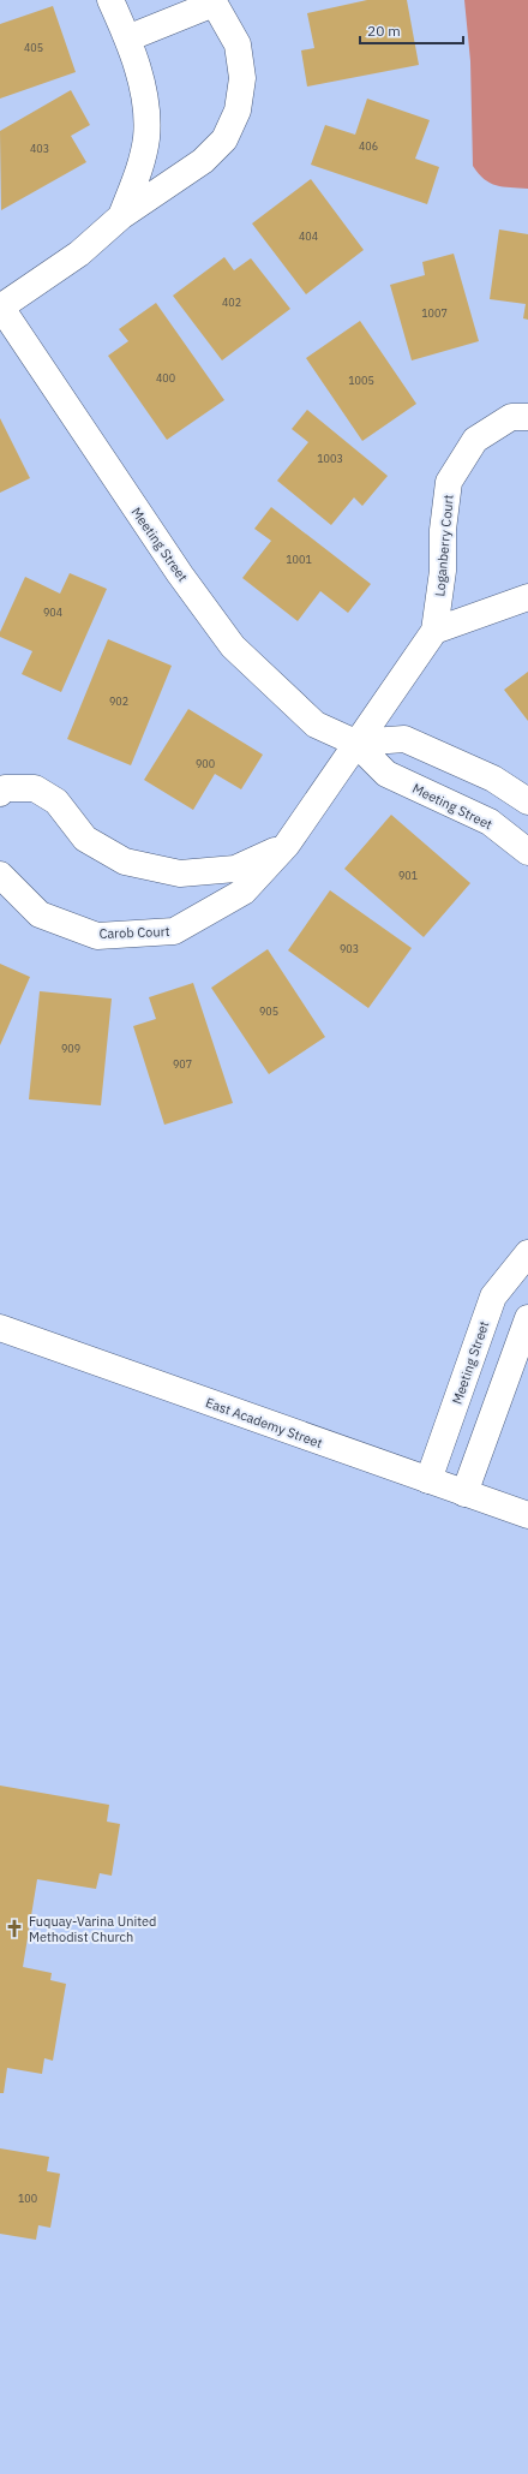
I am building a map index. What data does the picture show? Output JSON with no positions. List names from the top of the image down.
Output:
{
  "streets": {
    "street": [
      "Meeting Street",
      "Loganberry Court",
      "Carob Court",
      "East Academy Street"
    ]
  },
  "crossings": [
    ["Meeting Street", "Loganberry Court"],
    ["Meeting Street", "Carob Court"],
    ["Meeting Street", "East Academy Street"],
    ["Loganberry Court", "Carob Court"]
  ],
  "places": {
    "church": ["Fuquay-Varina United Methodist Church"]
  },
  "house_numbers": [
    "405",
    "406",
    "403",
    "404",
    "402",
    "1007",
    "400",
    "1005",
    "1003",
    "1001",
    "904",
    "902",
    "900",
    "901",
    "903",
    "905",
    "909",
    "907",
    "100"
  ],
  "scale_bar": "20 m"
}
